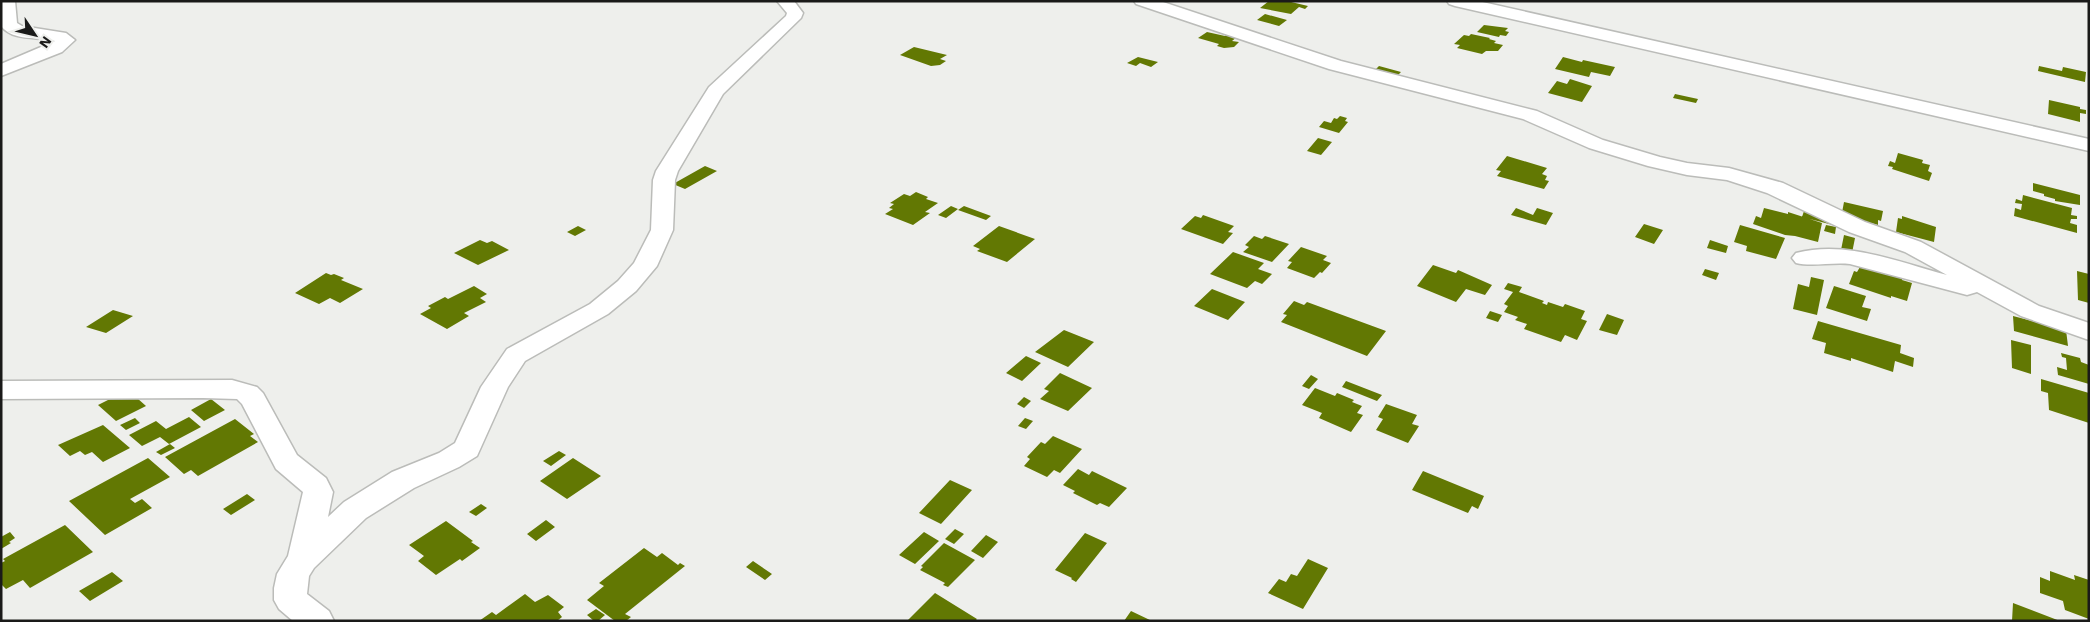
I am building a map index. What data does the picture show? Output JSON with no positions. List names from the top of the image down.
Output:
{
  "north": "bottom right"
}
